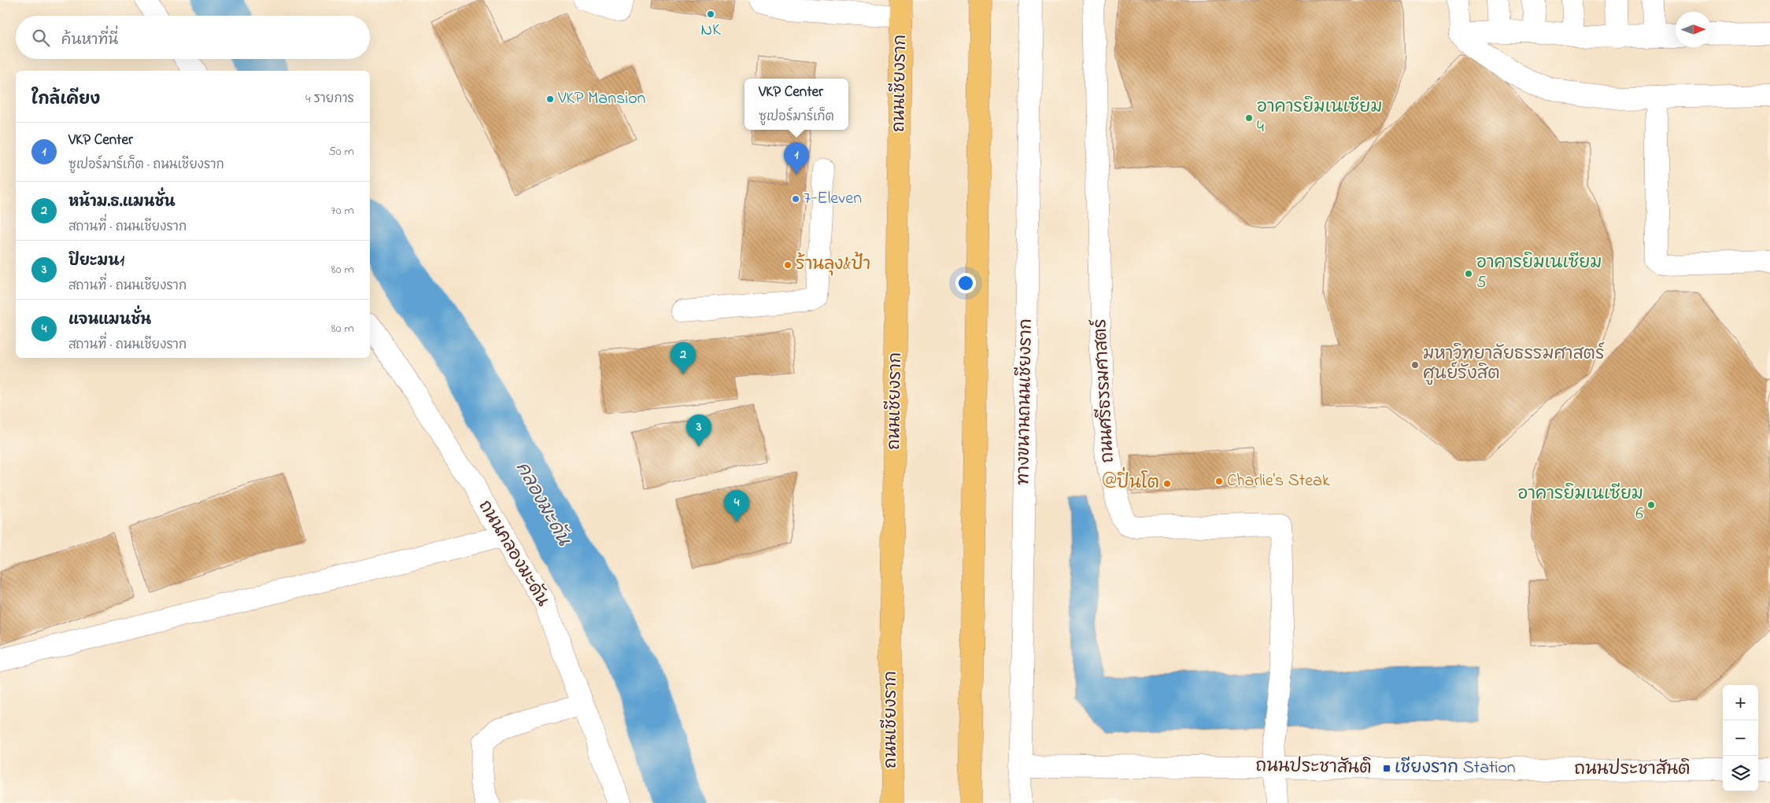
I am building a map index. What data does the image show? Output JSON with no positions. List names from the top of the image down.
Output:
{
  "streets": {
    "main road": ["ถนนเชียงราก"],
    "street": [
      "ถนนศรีธรรมศาสตร์",
      "ทางขนานถนนเชียงราก",
      "ถนนคลองมะดัน",
      "ถนนประชาสันติ"
    ]
  },
  "crossings": [
    ["ถนนศรีธรรมศาสตร์", "ถนนประชาสันติ"],
    ["ทางขนานถนนเชียงราก", "ถนนประชาสันติ"]
  ],
  "water": ["คลองมะดัน"],
  "places": {
    "other": [
      "NK",
      "VKP Mansion",
      "อาคารยิมเนเซียม 4",
      "7-Eleven",
      "ร้านลุง&ป้า",
      "อาคารยิมเนเซียม 5",
      "มหาวิทยาลัยธรรมศาสตร์ ศูนย์รังสิต",
      "Charlie's Steak",
      "@ปิ่นโต",
      "อาคารยิมเนเซียม 6"
    ],
    "transit": ["เชียงราก Station"]
  },
  "north": "right",
  "page": {
    "search": "ค้นหาที่นี่",
    "heading": ["ใกล้เคียง", "4 รายการ"],
    "popup": ["VKP Center", "ซูเปอร์มาร์เก็ต"],
    "list": [
      {
        "mark": "1",
        "name": "VKP Center",
        "note": "ซูเปอร์มาร์เก็ต · ถนนเชียงราก",
        "value": "50 m"
      },
      {
        "mark": "2",
        "name": "หน้าม.ธ.แมนชั่น",
        "note": "สถานที่ · ถนนเชียงราก",
        "value": "70 m"
      },
      {
        "mark": "3",
        "name": "ปิยะมน1",
        "note": "สถานที่ · ถนนเชียงราก",
        "value": "80 m"
      },
      {
        "mark": "4",
        "name": "แจนแมนชั่น",
        "note": "สถานที่ · ถนนเชียงราก",
        "value": "80 m"
      }
    ],
    "pins": [
      "1",
      "2",
      "3",
      "4"
    ],
    "map_buttons": ["+", "−"]
  }
}
